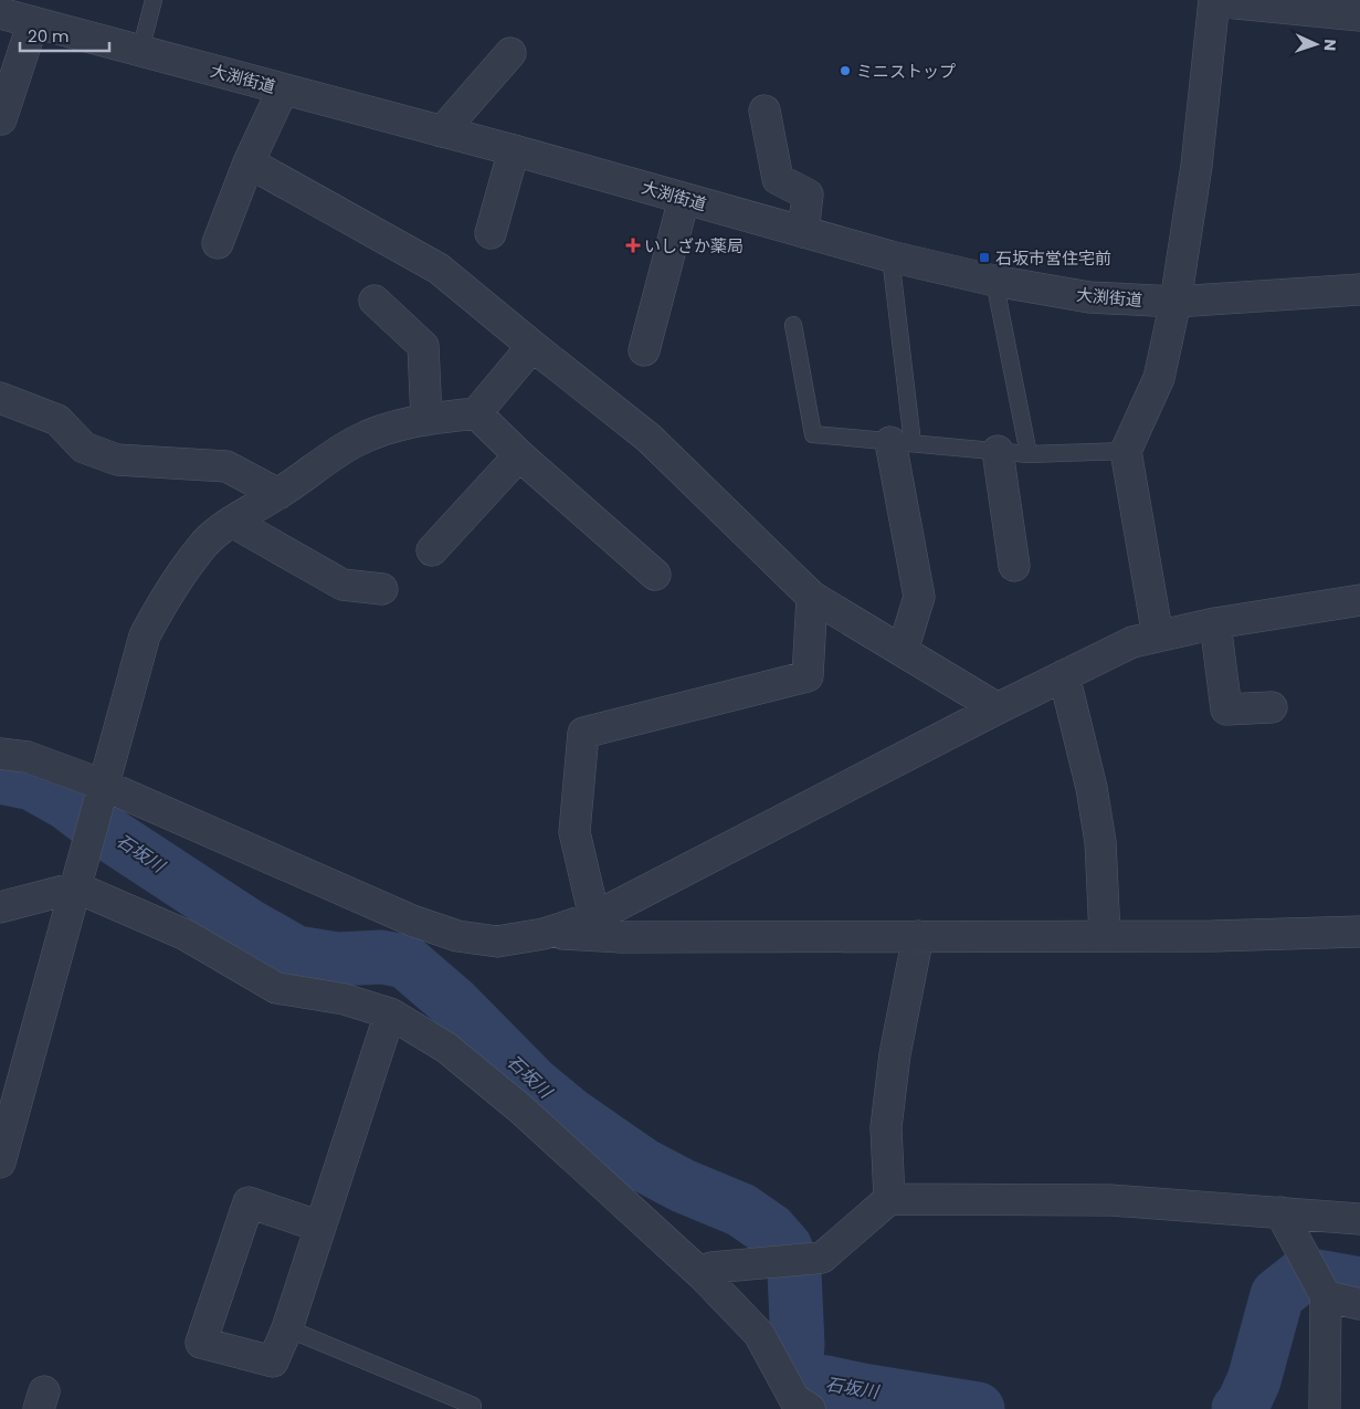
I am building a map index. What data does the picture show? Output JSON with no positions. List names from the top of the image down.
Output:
{
  "streets": {
    "street": ["大渕街道"]
  },
  "water": ["石坂川"],
  "places": {
    "other": ["ミニストップ"],
    "health": ["いしざか薬局"],
    "transit": ["石坂市営住宅前"]
  },
  "scale_bar": "20 m",
  "north": "right"
}
